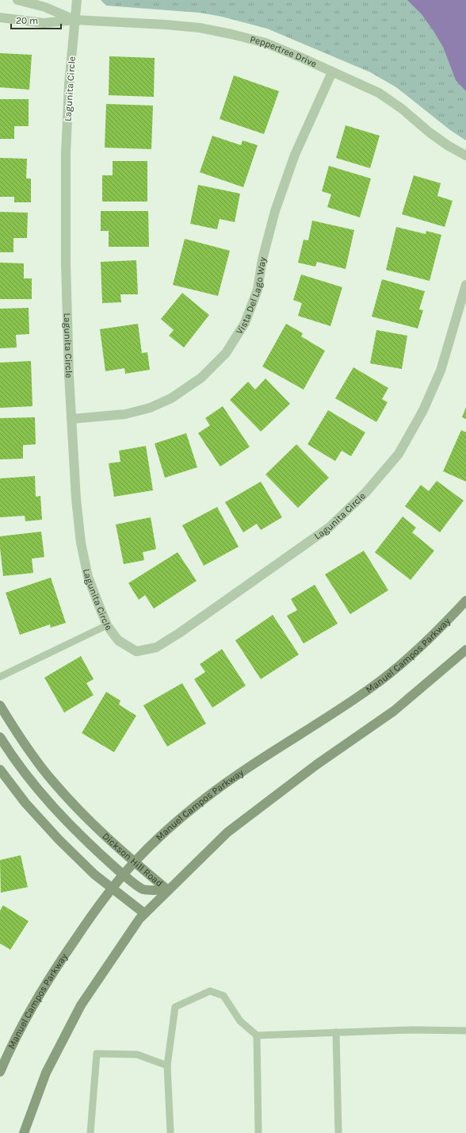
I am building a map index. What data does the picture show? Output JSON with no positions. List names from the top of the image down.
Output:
{
  "streets": {
    "main road": ["Manuel Campos Parkway", "Dickson Hill Road"],
    "street": ["Peppertree Drive", "Lagunita Circle", "Vista Del Lago Way"]
  },
  "crossings": [
    ["Peppertree Drive", "Lagunita Circle"],
    ["Peppertree Drive", "Vista Del Lago Way"],
    ["Lagunita Circle", "Vista Del Lago Way"],
    ["Manuel Campos Parkway", "Dickson Hill Road"]
  ],
  "scale_bar": "20 m"
}
